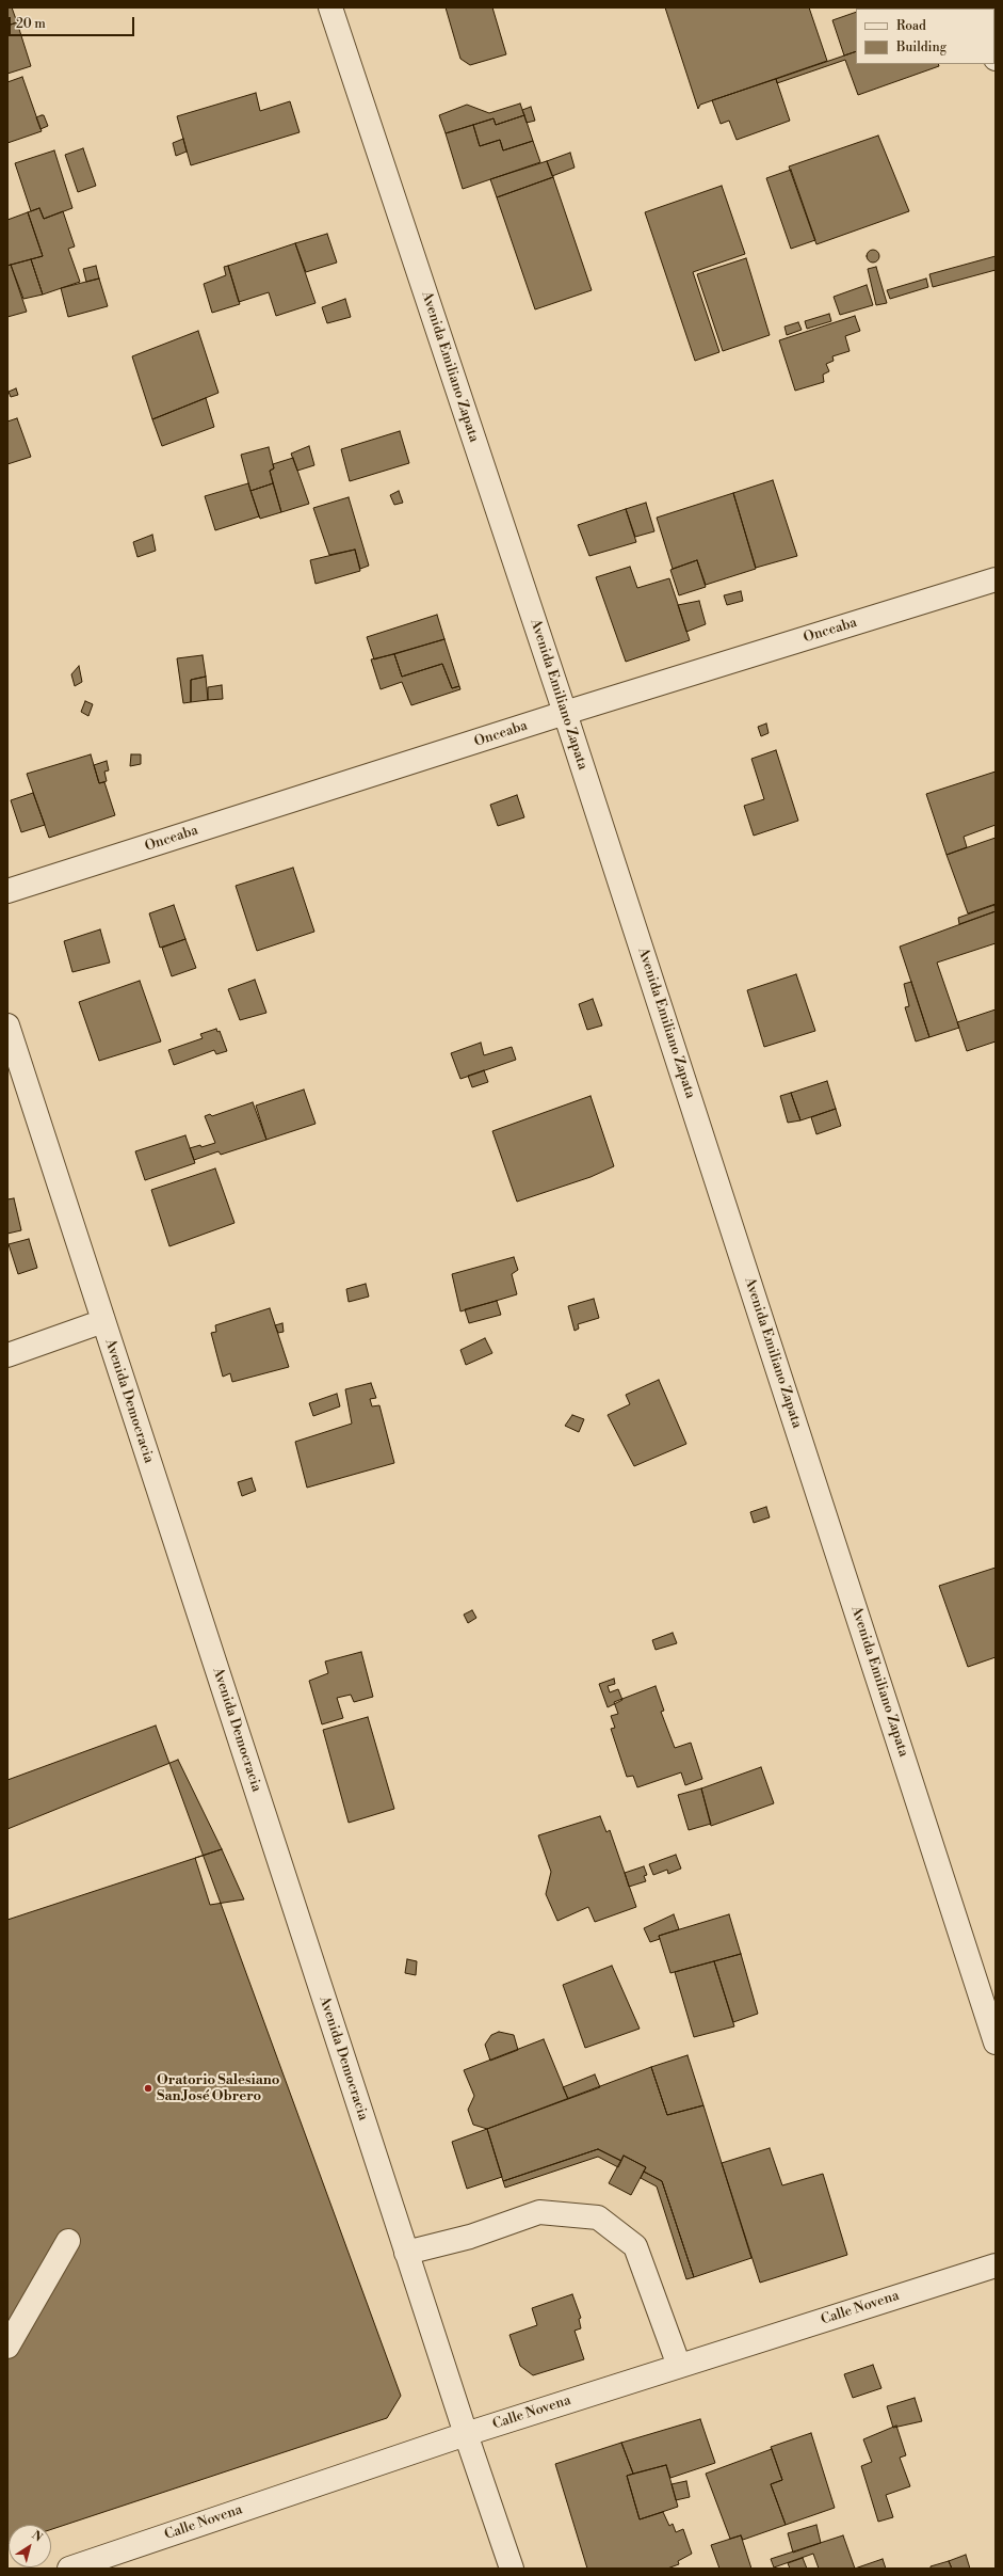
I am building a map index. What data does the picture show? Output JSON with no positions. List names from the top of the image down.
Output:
{
  "streets": {
    "street": [
      "Avenida Emiliano Zapata",
      "Onceaba",
      "Avenida Democracia",
      "Calle Novena"
    ]
  },
  "crossings": [
    ["Avenida Emiliano Zapata", "Onceaba"],
    ["Avenida Democracia", "Calle Novena"]
  ],
  "places": ["Oratorio Salesiano San José Obrero"],
  "legend": ["Road", "Building"],
  "scale_bar": "20 m",
  "north": "top right"
}
